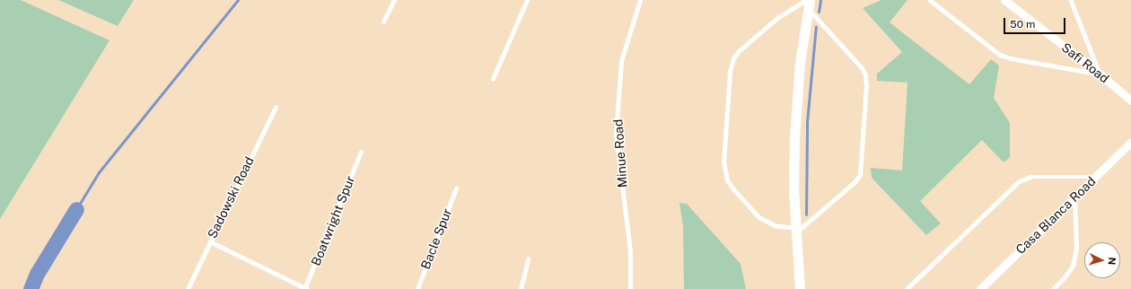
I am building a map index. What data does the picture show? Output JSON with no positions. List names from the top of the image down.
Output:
{
  "streets": {
    "street": ["Safi Road", "Casa Blanca Road"],
    "lane": [
      "Minue Road",
      "Sadowski Road",
      "Boatwright Spur",
      "Bacle Spur"
    ]
  },
  "scale_bar": "50 m",
  "north": "right"
}
